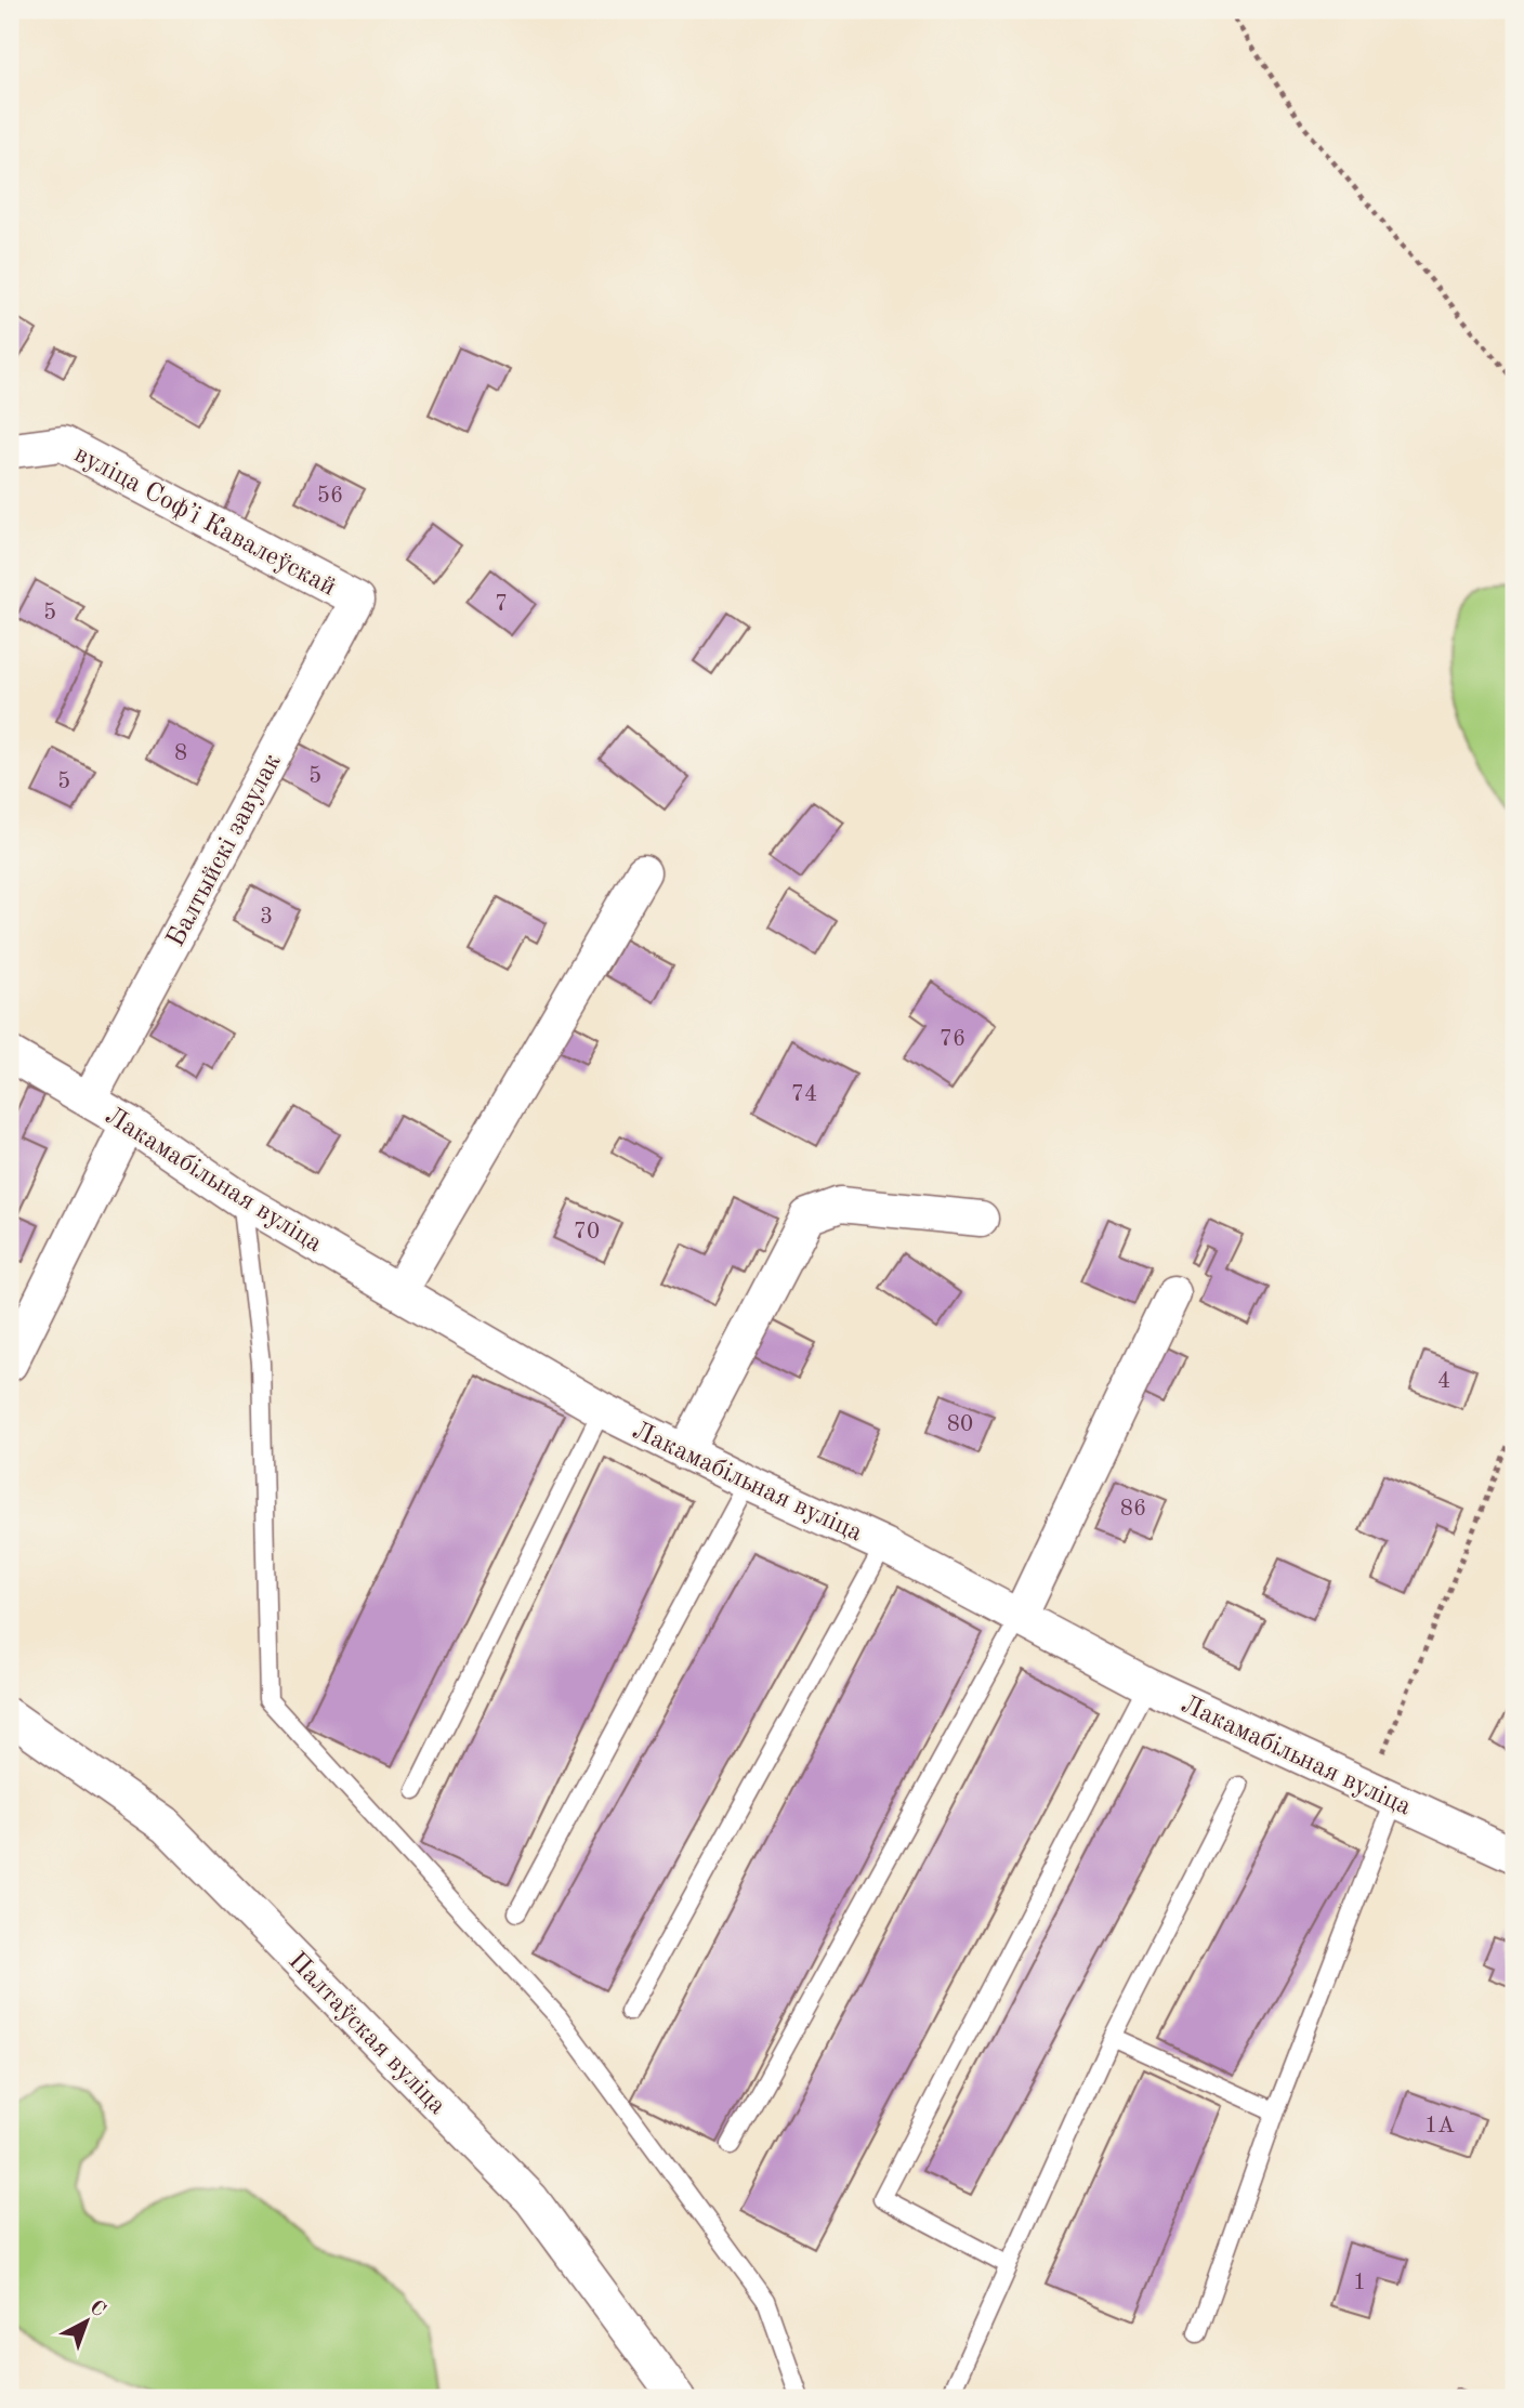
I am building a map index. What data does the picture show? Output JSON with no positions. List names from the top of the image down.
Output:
{
  "streets": {
    "street": [
      "вуліца Софʼі Кавалеўскай",
      "Балтыйскі завулак",
      "Лакамабільная вуліца",
      "Палтаўская вуліца"
    ]
  },
  "crossings": [
    ["вуліца Софʼі Кавалеўскай", "Балтыйскі завулак"],
    ["Балтыйскі завулак", "Лакамабільная вуліца"]
  ],
  "house_numbers": [
    "56",
    "7",
    "5",
    "8",
    "5",
    "5",
    "3",
    "76",
    "74",
    "70",
    "4",
    "80",
    "86",
    "1А",
    "1"
  ],
  "north": "top right"
}
